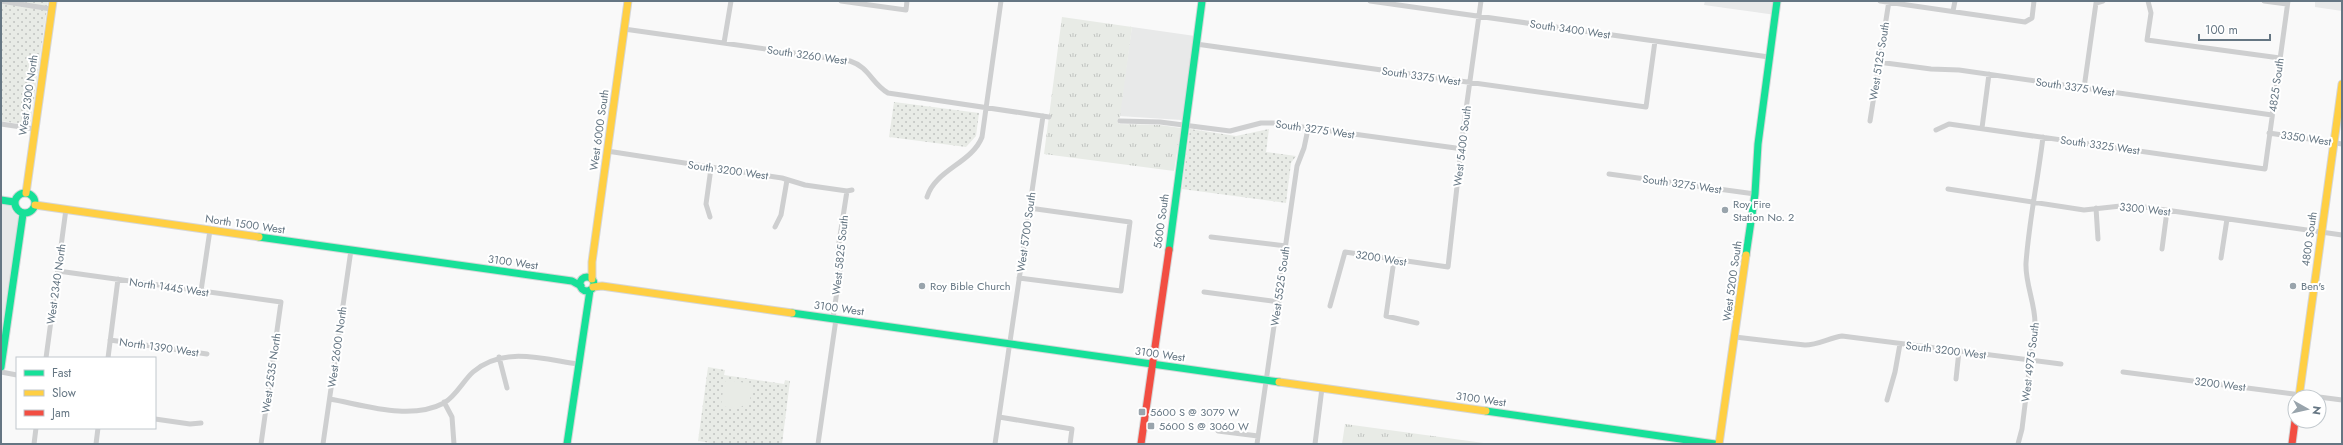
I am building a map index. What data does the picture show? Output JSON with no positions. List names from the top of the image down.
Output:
{
  "streets": {
    "street": [
      "South 3400 West",
      "South 3260 West",
      "West 5125 South",
      "South 3375 West",
      "4825 South",
      "West 2300 North",
      "South 3275 West",
      "West 6000 South",
      "3350 West",
      "South 3325 West",
      "West 5400 South",
      "South 3200 West",
      "3300 West",
      "5600 South",
      "North 1500 West",
      "West 5700 South",
      "4800 South",
      "West 5825 South",
      "3200 West",
      "3100 West",
      "West 5200 South",
      "West 2340 North",
      "West 5525 South",
      "North 1445 West",
      "North 1390 West",
      "West 2600 North",
      "West 4975 South",
      "West 2535 North"
    ]
  },
  "crossings": [
    ["South 3400 West", "South 3375 West"],
    ["South 3400 West", "West 5400 South"],
    ["South 3400 West", "West 5200 South"],
    ["South 3260 West", "West 6000 South"],
    ["South 3260 West", "West 5700 South"],
    ["West 5125 South", "South 3375 West"],
    ["South 3375 West", "4825 South"],
    ["South 3375 West", "West 5400 South"],
    ["South 3375 West", "5600 South"],
    ["4825 South", "3350 West"],
    ["4825 South", "South 3325 West"],
    ["West 2300 North", "North 1500 West"],
    ["South 3275 West", "West 5400 South"],
    ["South 3275 West", "5600 South"],
    ["South 3275 West", "West 5200 South"],
    ["South 3275 West", "West 5525 South"],
    ["West 6000 South", "South 3200 West"],
    ["West 6000 South", "3100 West"],
    ["3350 West", "4800 South"],
    ["South 3325 West", "West 4975 South"],
    ["West 5400 South", "3200 West"],
    ["South 3200 West", "West 5825 South"],
    ["South 3200 West", "West 5200 South"],
    ["South 3200 West", "West 4975 South"],
    ["3300 West", "4800 South"],
    ["3300 West", "West 4975 South"],
    ["5600 South", "3100 West"],
    ["North 1500 West", "3100 West"],
    ["North 1500 West", "West 2340 North"],
    ["North 1500 West", "West 2600 North"],
    ["West 5700 South", "3100 West"],
    ["West 5825 South", "3100 West"],
    ["3100 West", "West 5525 South"],
    ["West 2340 North", "North 1445 West"],
    ["North 1445 West", "West 2535 North"]
  ],
  "places": {
    "other": ["Roy Fire Station No. 2", "Roy Bible Church", "Ben's"],
    "transit": ["5600 S @ 3079 W", "5600 S @ 3060 W"]
  },
  "legend": ["Fast", "Slow", "Jam"],
  "scale_bar": "100 m",
  "north": "right"
}
